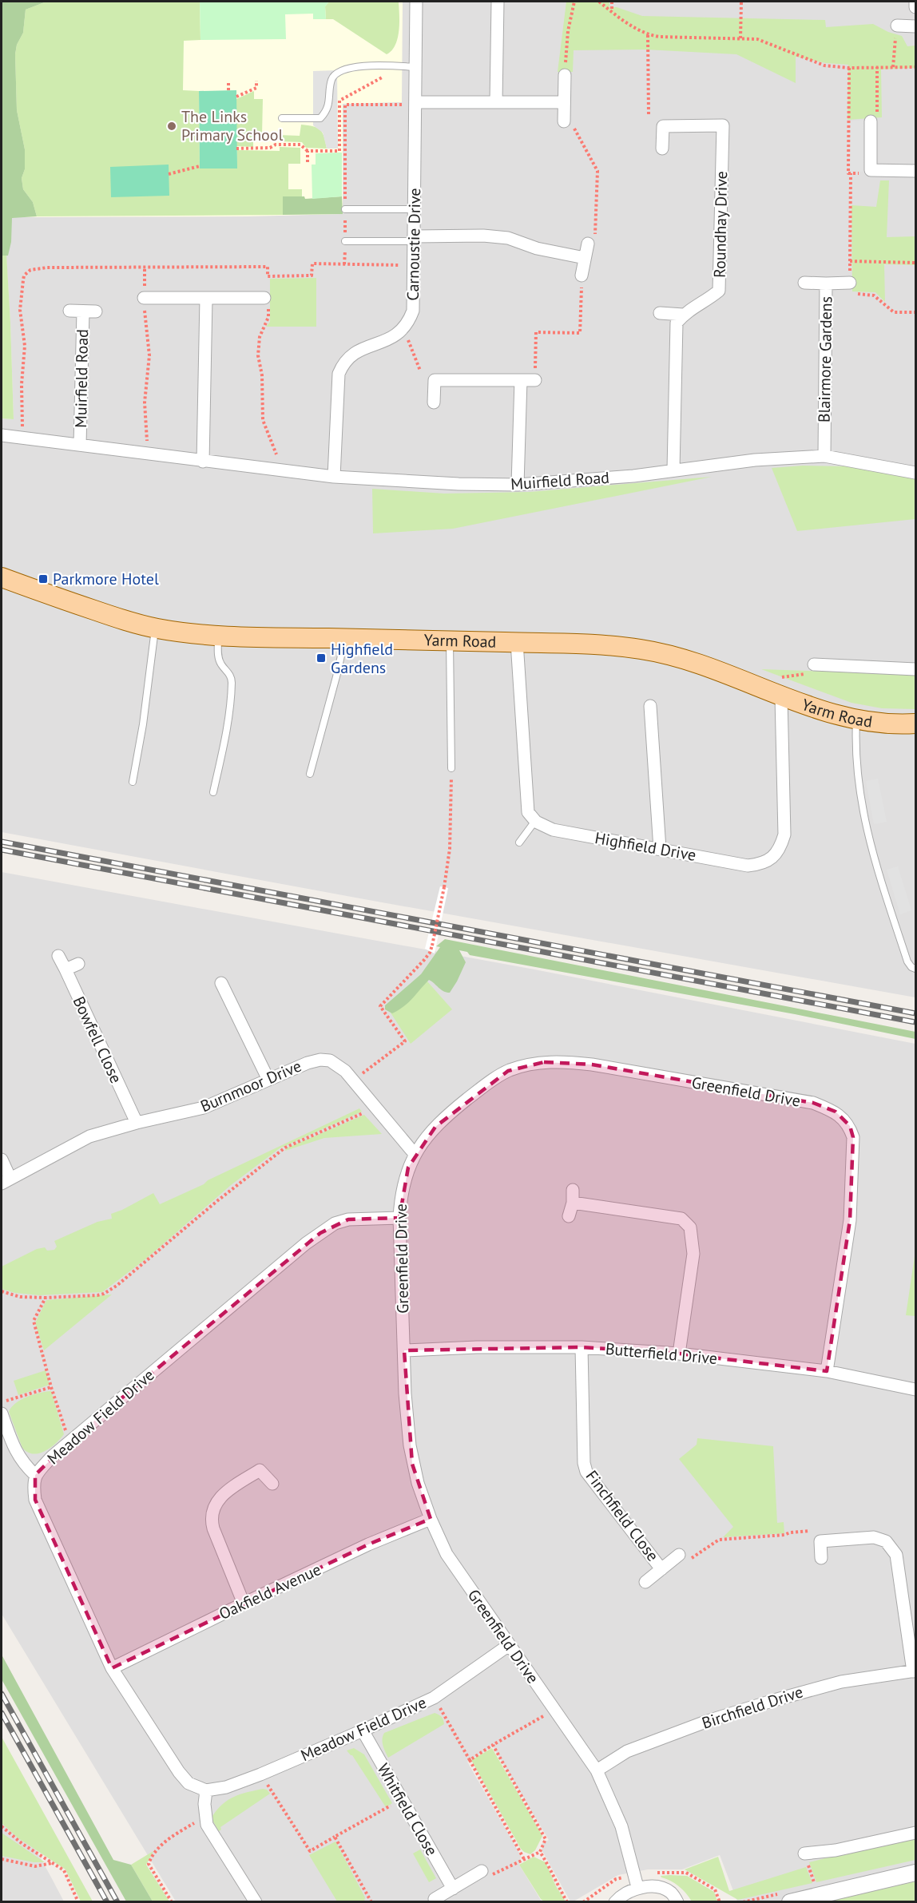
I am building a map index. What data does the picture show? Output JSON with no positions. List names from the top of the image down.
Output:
{
  "streets": {
    "main road": ["Yarm Road"],
    "street": [
      "Roundhay Drive",
      "Carnoustie Drive",
      "Blairmore Gardens",
      "Muirfield Road",
      "Highfield Drive",
      "Bowfell Close",
      "Burnmoor Drive",
      "Greenfield Drive",
      "Butterfield Drive",
      "Meadow Field Drive",
      "Finchfield Close",
      "Oakfield Avenue",
      "Birchfield Drive",
      "Whitfield Close"
    ]
  },
  "crossings": [
    ["Carnoustie Drive", "Muirfield Road"],
    ["Blairmore Gardens", "Muirfield Road"],
    ["Yarm Road", "Highfield Drive"],
    ["Bowfell Close", "Burnmoor Drive"],
    ["Burnmoor Drive", "Greenfield Drive"],
    ["Greenfield Drive", "Butterfield Drive"],
    ["Greenfield Drive", "Meadow Field Drive"],
    ["Greenfield Drive", "Oakfield Avenue"],
    ["Greenfield Drive", "Birchfield Drive"],
    ["Butterfield Drive", "Finchfield Close"],
    ["Meadow Field Drive", "Oakfield Avenue"],
    ["Meadow Field Drive", "Whitfield Close"]
  ],
  "places": {
    "other": ["The Links Primary School"],
    "transit": ["Parkmore Hotel", "Highfield Gardens"]
  }
}
